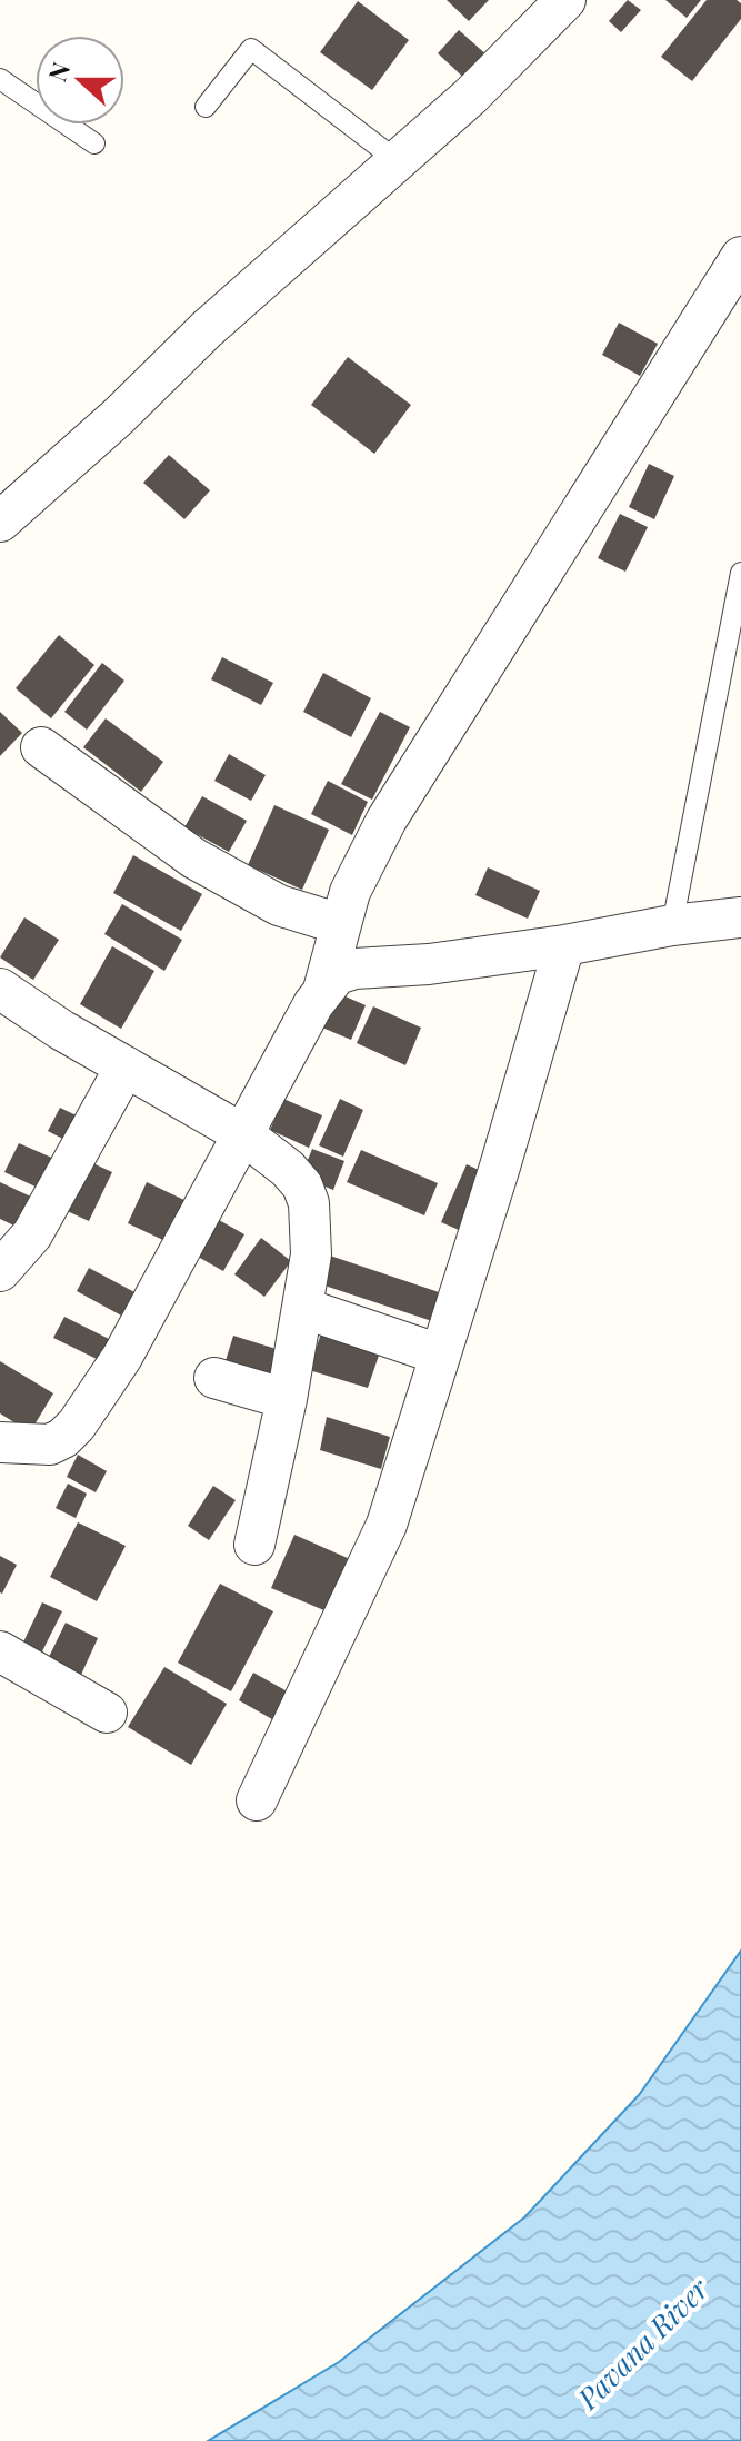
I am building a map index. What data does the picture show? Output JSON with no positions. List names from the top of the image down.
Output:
{
  "water": ["Pavana River"],
  "north": "left"
}
